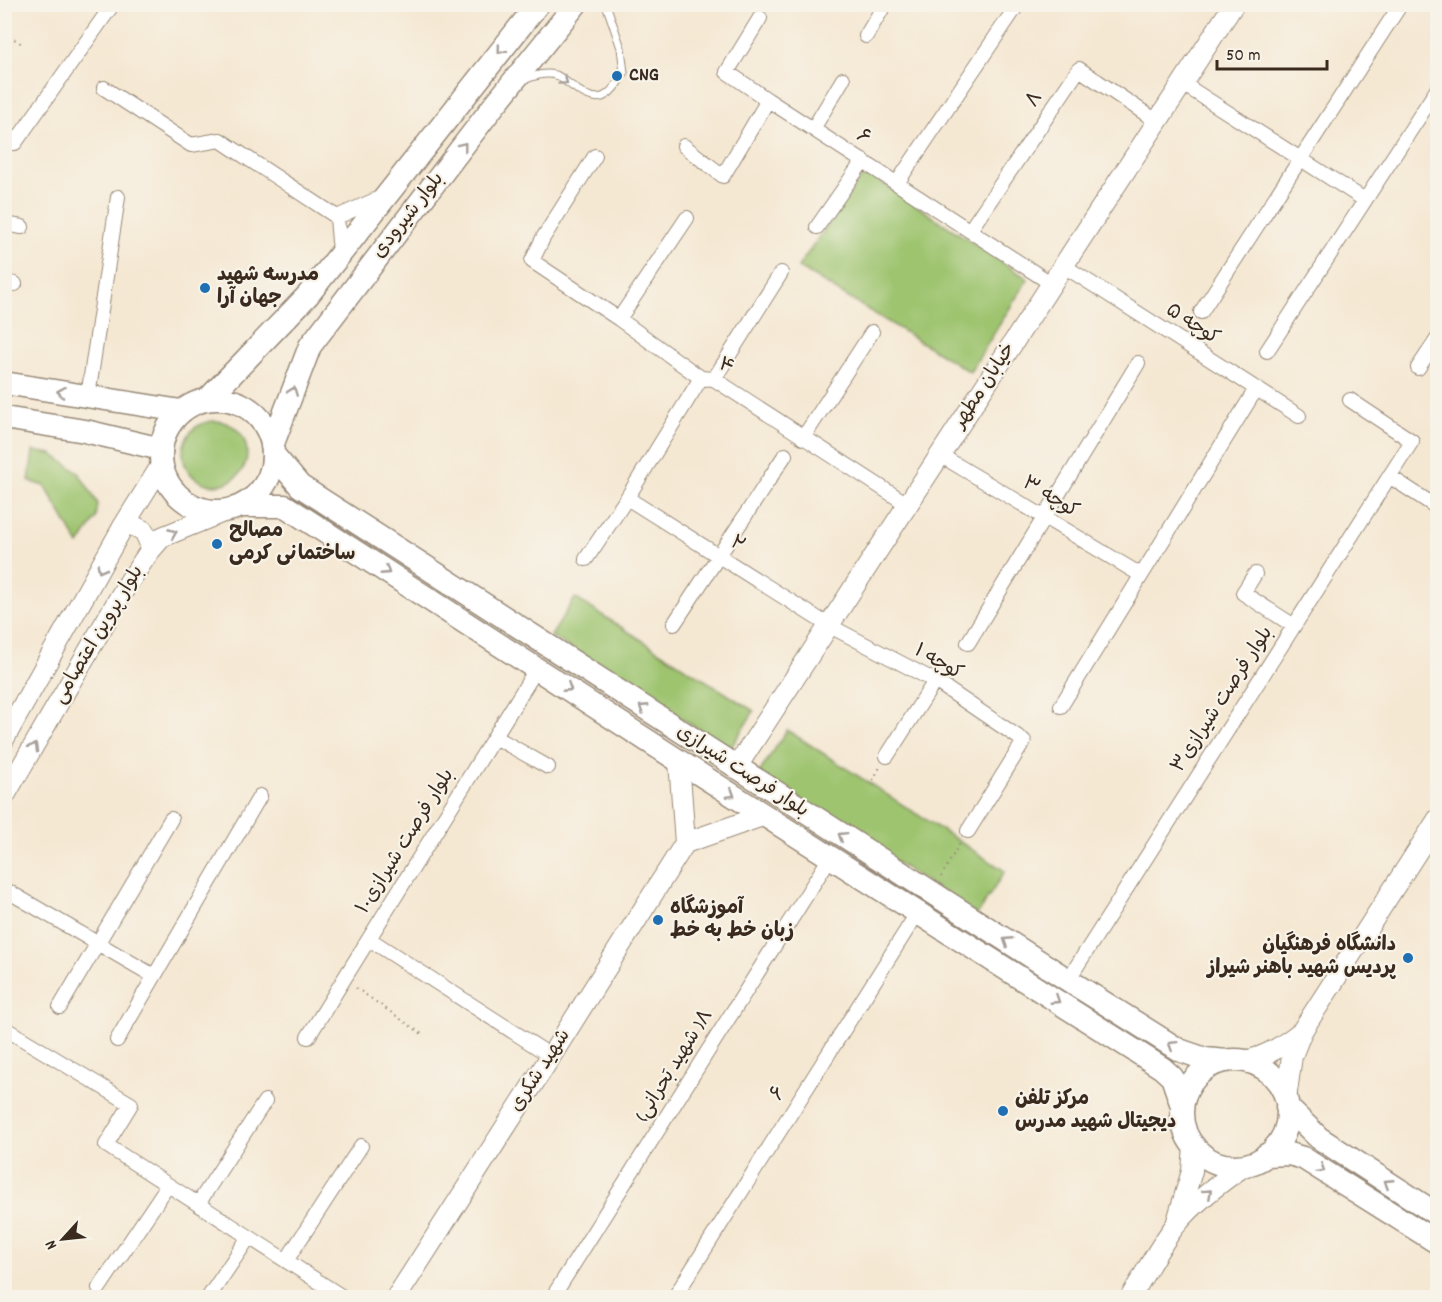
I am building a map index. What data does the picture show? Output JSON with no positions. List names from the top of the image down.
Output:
{
  "streets": {
    "main road": ["بلوار شیرودی", "بلوار فرصت شیرازی"],
    "street": [
      "۸",
      "۶",
      "کوچه ۵",
      "۴",
      "خیابان مطهر",
      "کوچه ۳",
      "۲",
      "بلوار پروین اعتصامی",
      "کوچه ۱",
      "۳بلوار فرصت شیرازی",
      "بلوار فرصت شیرازی۱۰",
      "(شهید بَحرانی )۸",
      "شهید شکری"
    ]
  },
  "crossings": [
    ["۸", "۶"],
    ["۸", "خیابان مطهر"],
    ["۶", "خیابان مطهر"],
    ["۶", "بلوار فرصت شیرازی"],
    ["بلوار شیرودی", "بلوار پروین اعتصامی"],
    ["بلوار شیرودی", "بلوار فرصت شیرازی"],
    ["کوچه ۵", "خیابان مطهر"],
    ["۴", "خیابان مطهر"],
    ["خیابان مطهر", "کوچه ۳"],
    ["خیابان مطهر", "۲"],
    ["خیابان مطهر", "کوچه ۱"],
    ["خیابان مطهر", "بلوار فرصت شیرازی"],
    ["۲", "کوچه ۱"],
    ["بلوار پروین اعتصامی", "بلوار فرصت شیرازی"],
    ["۳بلوار فرصت شیرازی", "بلوار فرصت شیرازی"],
    ["بلوار فرصت شیرازی", "بلوار فرصت شیرازی۱۰"],
    ["بلوار فرصت شیرازی", "(شهید بَحرانی )۸"]
  ],
  "places": [
    "CNG",
    "مدرسه شهید جهان آرا",
    "مصالح ساختمانی کرمی",
    "آموزشگاه زبان خط به خط",
    "دانشگاه فرهنگیان پردیس شهید باهنر شیراز",
    "مرکز تلفن دیجیتال شهید مدرس"
  ],
  "scale_bar": "50 m",
  "north": "bottom left"
}
